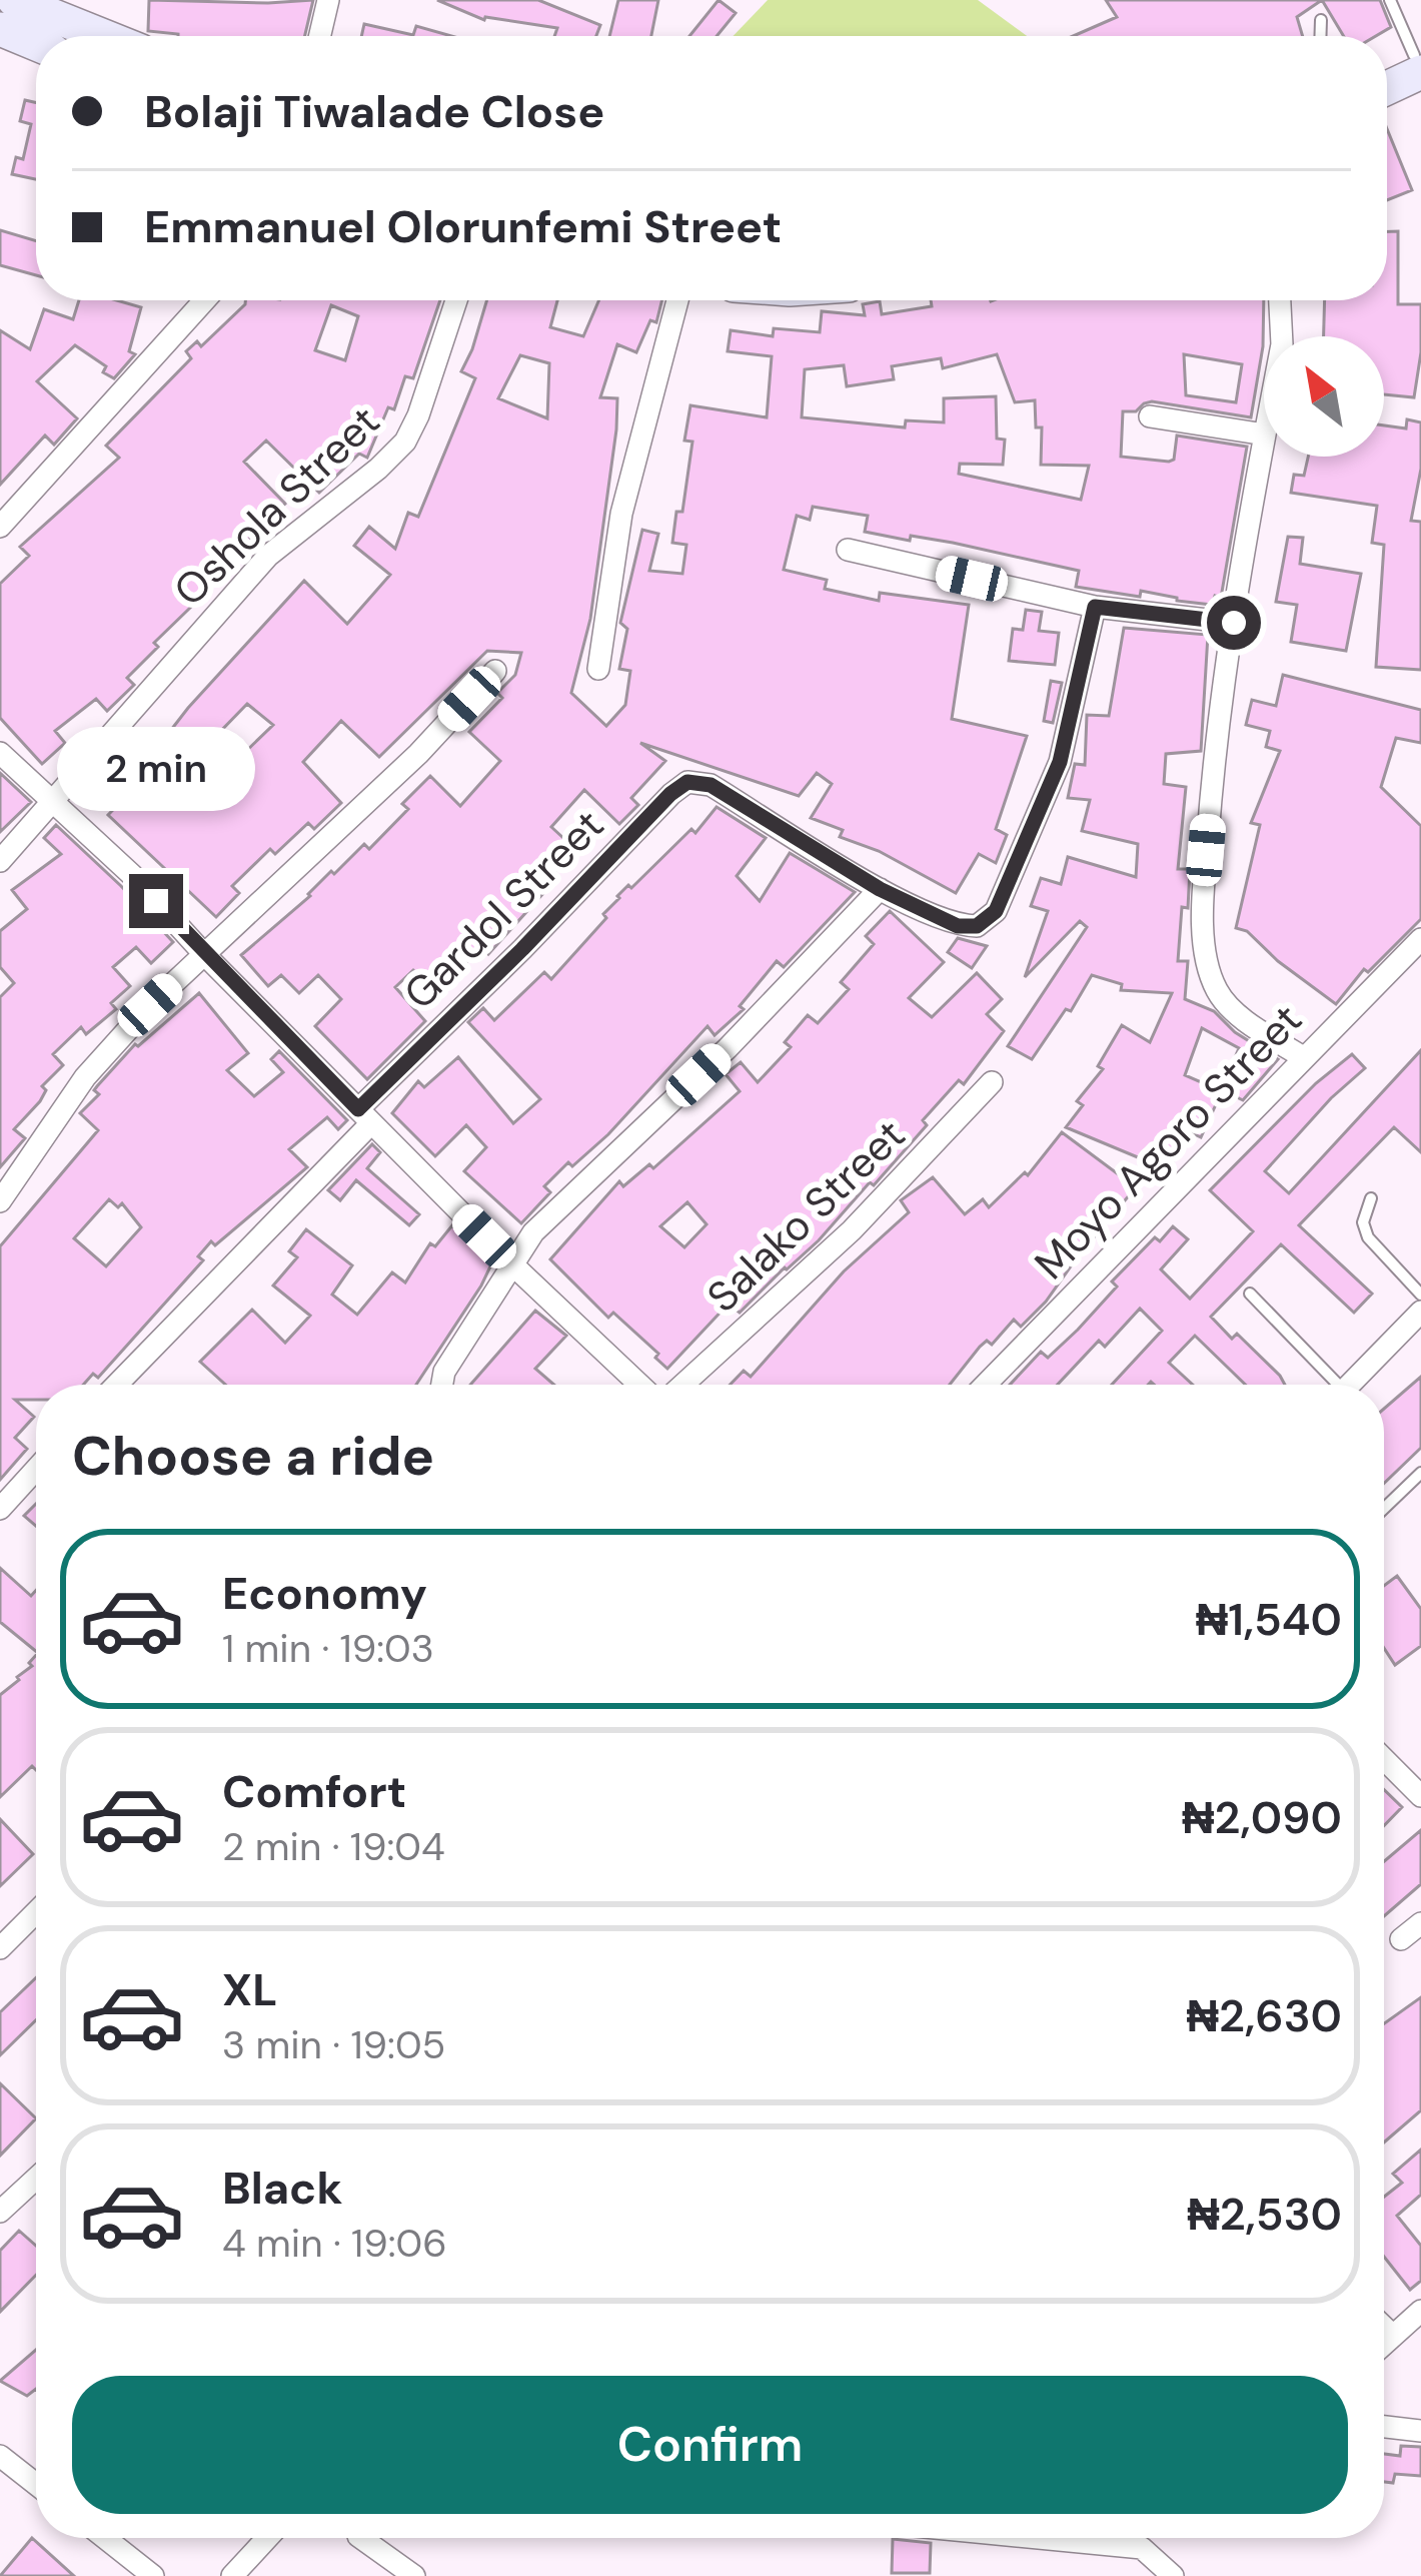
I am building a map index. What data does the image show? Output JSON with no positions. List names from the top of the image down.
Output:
{
  "streets": {
    "street": [
      "Oshola Street",
      "Gardol Street",
      "Moyo Agoro Street",
      "Salako Street"
    ]
  },
  "north": "top left",
  "page": {
    "banner": ["Bolaji Tiwalade Close", "Emmanuel Olorunfemi Street"],
    "bubble": "2 min",
    "heading": "Choose a ride",
    "list": [
      {
        "name": "Economy",
        "note": "1 min · 19:03",
        "value": "₦1,540"
      },
      {
        "name": "Comfort",
        "note": "2 min · 19:04",
        "value": "₦2,090"
      },
      {
        "name": "XL",
        "note": "3 min · 19:05",
        "value": "₦2,630"
      },
      {
        "name": "Black",
        "note": "4 min · 19:06",
        "value": "₦2,530"
      }
    ],
    "buttons": "Confirm"
  }
}
